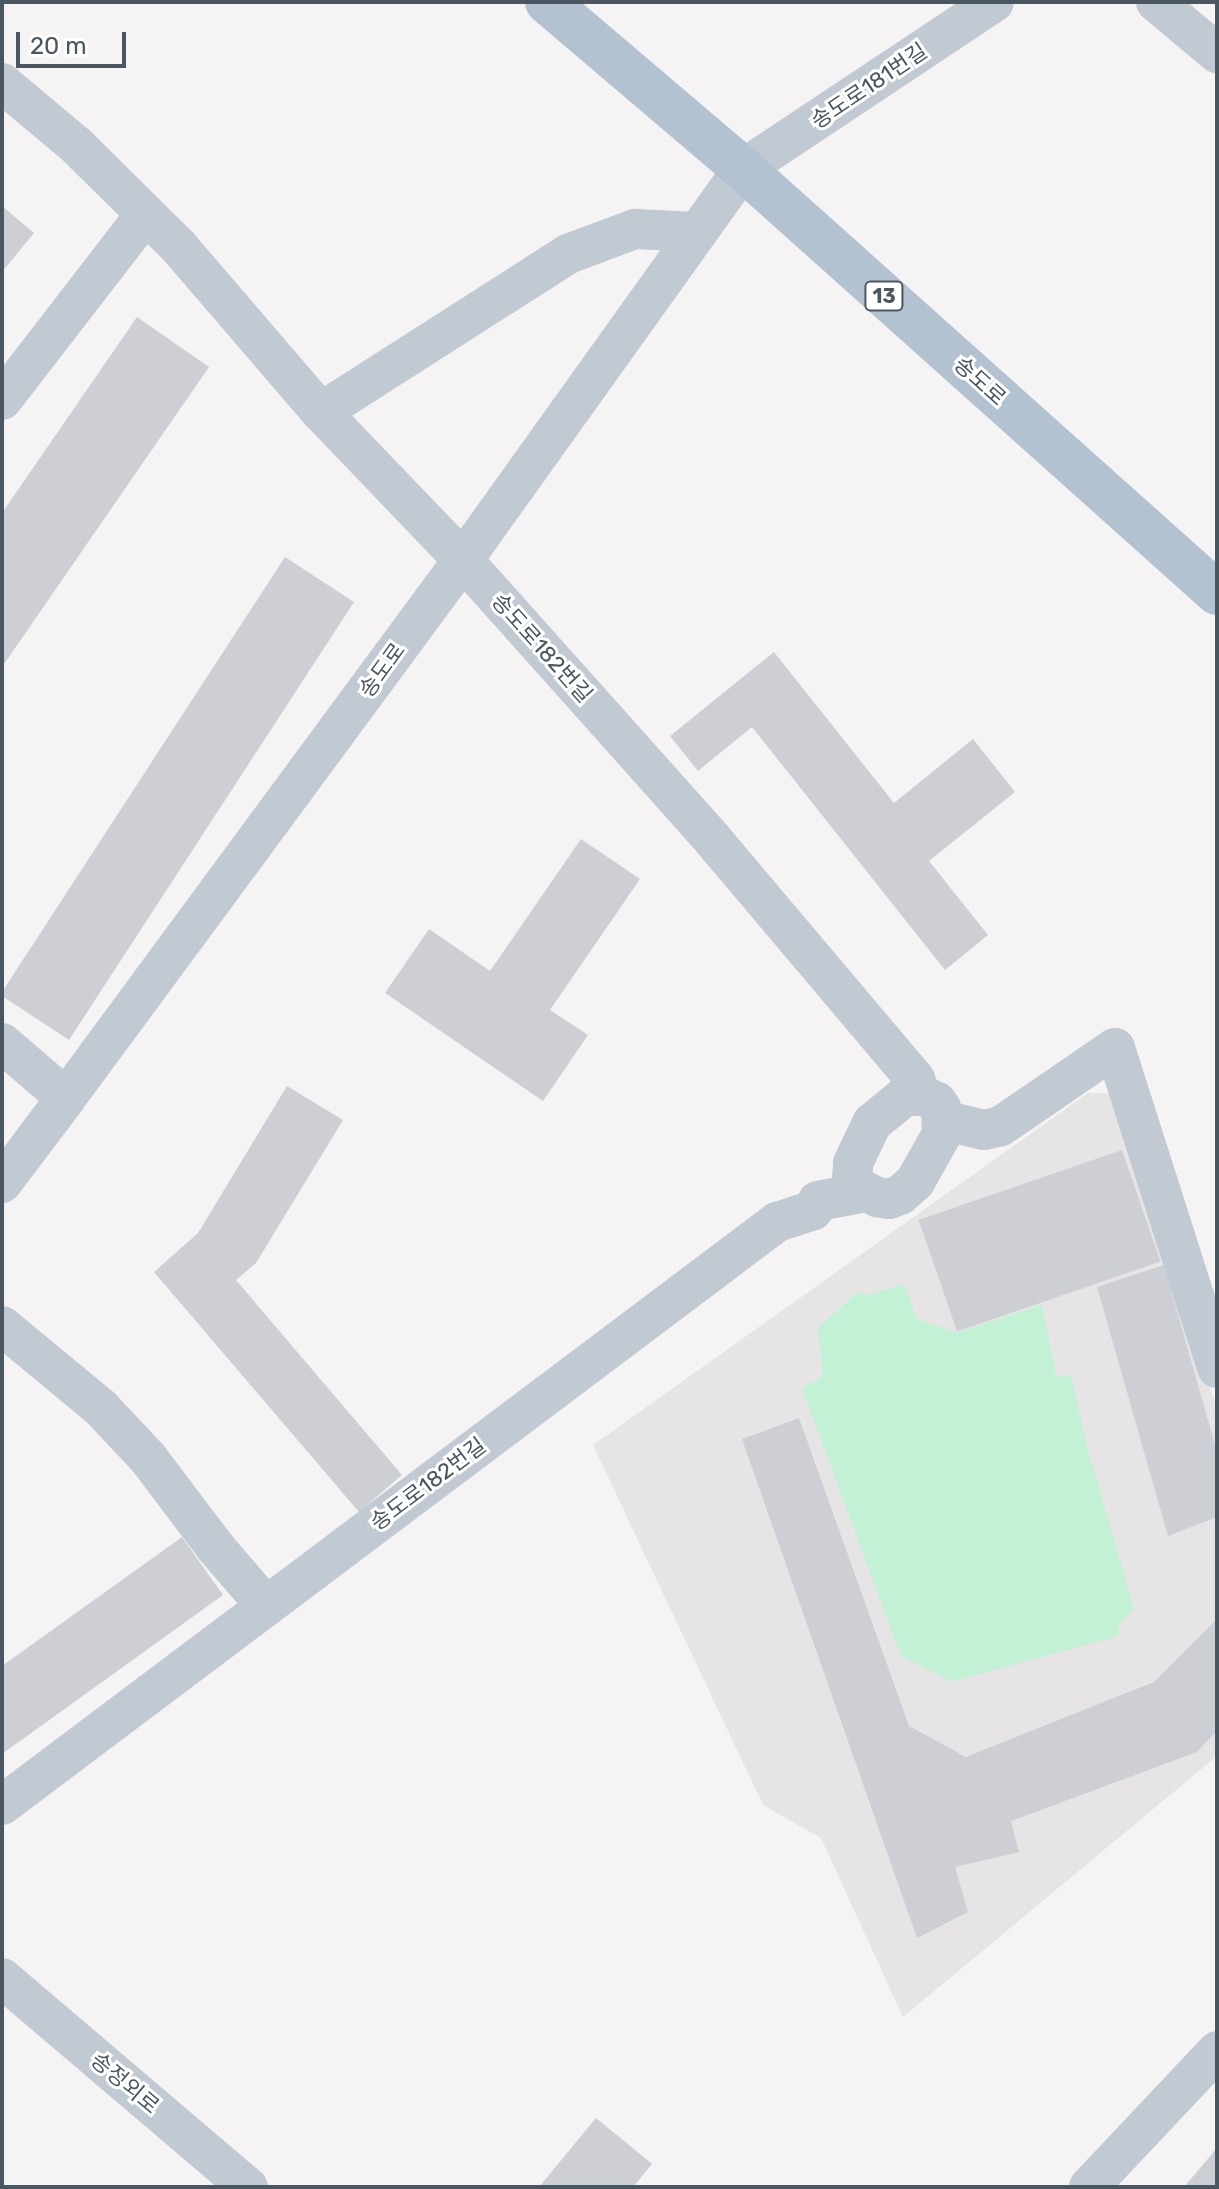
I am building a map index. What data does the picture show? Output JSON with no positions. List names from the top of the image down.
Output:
{
  "streets": {
    "main road": ["13", "송도로"],
    "street": ["송도로181번길", "송도로182번길", "송정외로"]
  },
  "crossings": [
    ["송도로181번길", "송도로"],
    ["송도로", "송도로182번길"]
  ],
  "scale_bar": "20 m"
}
